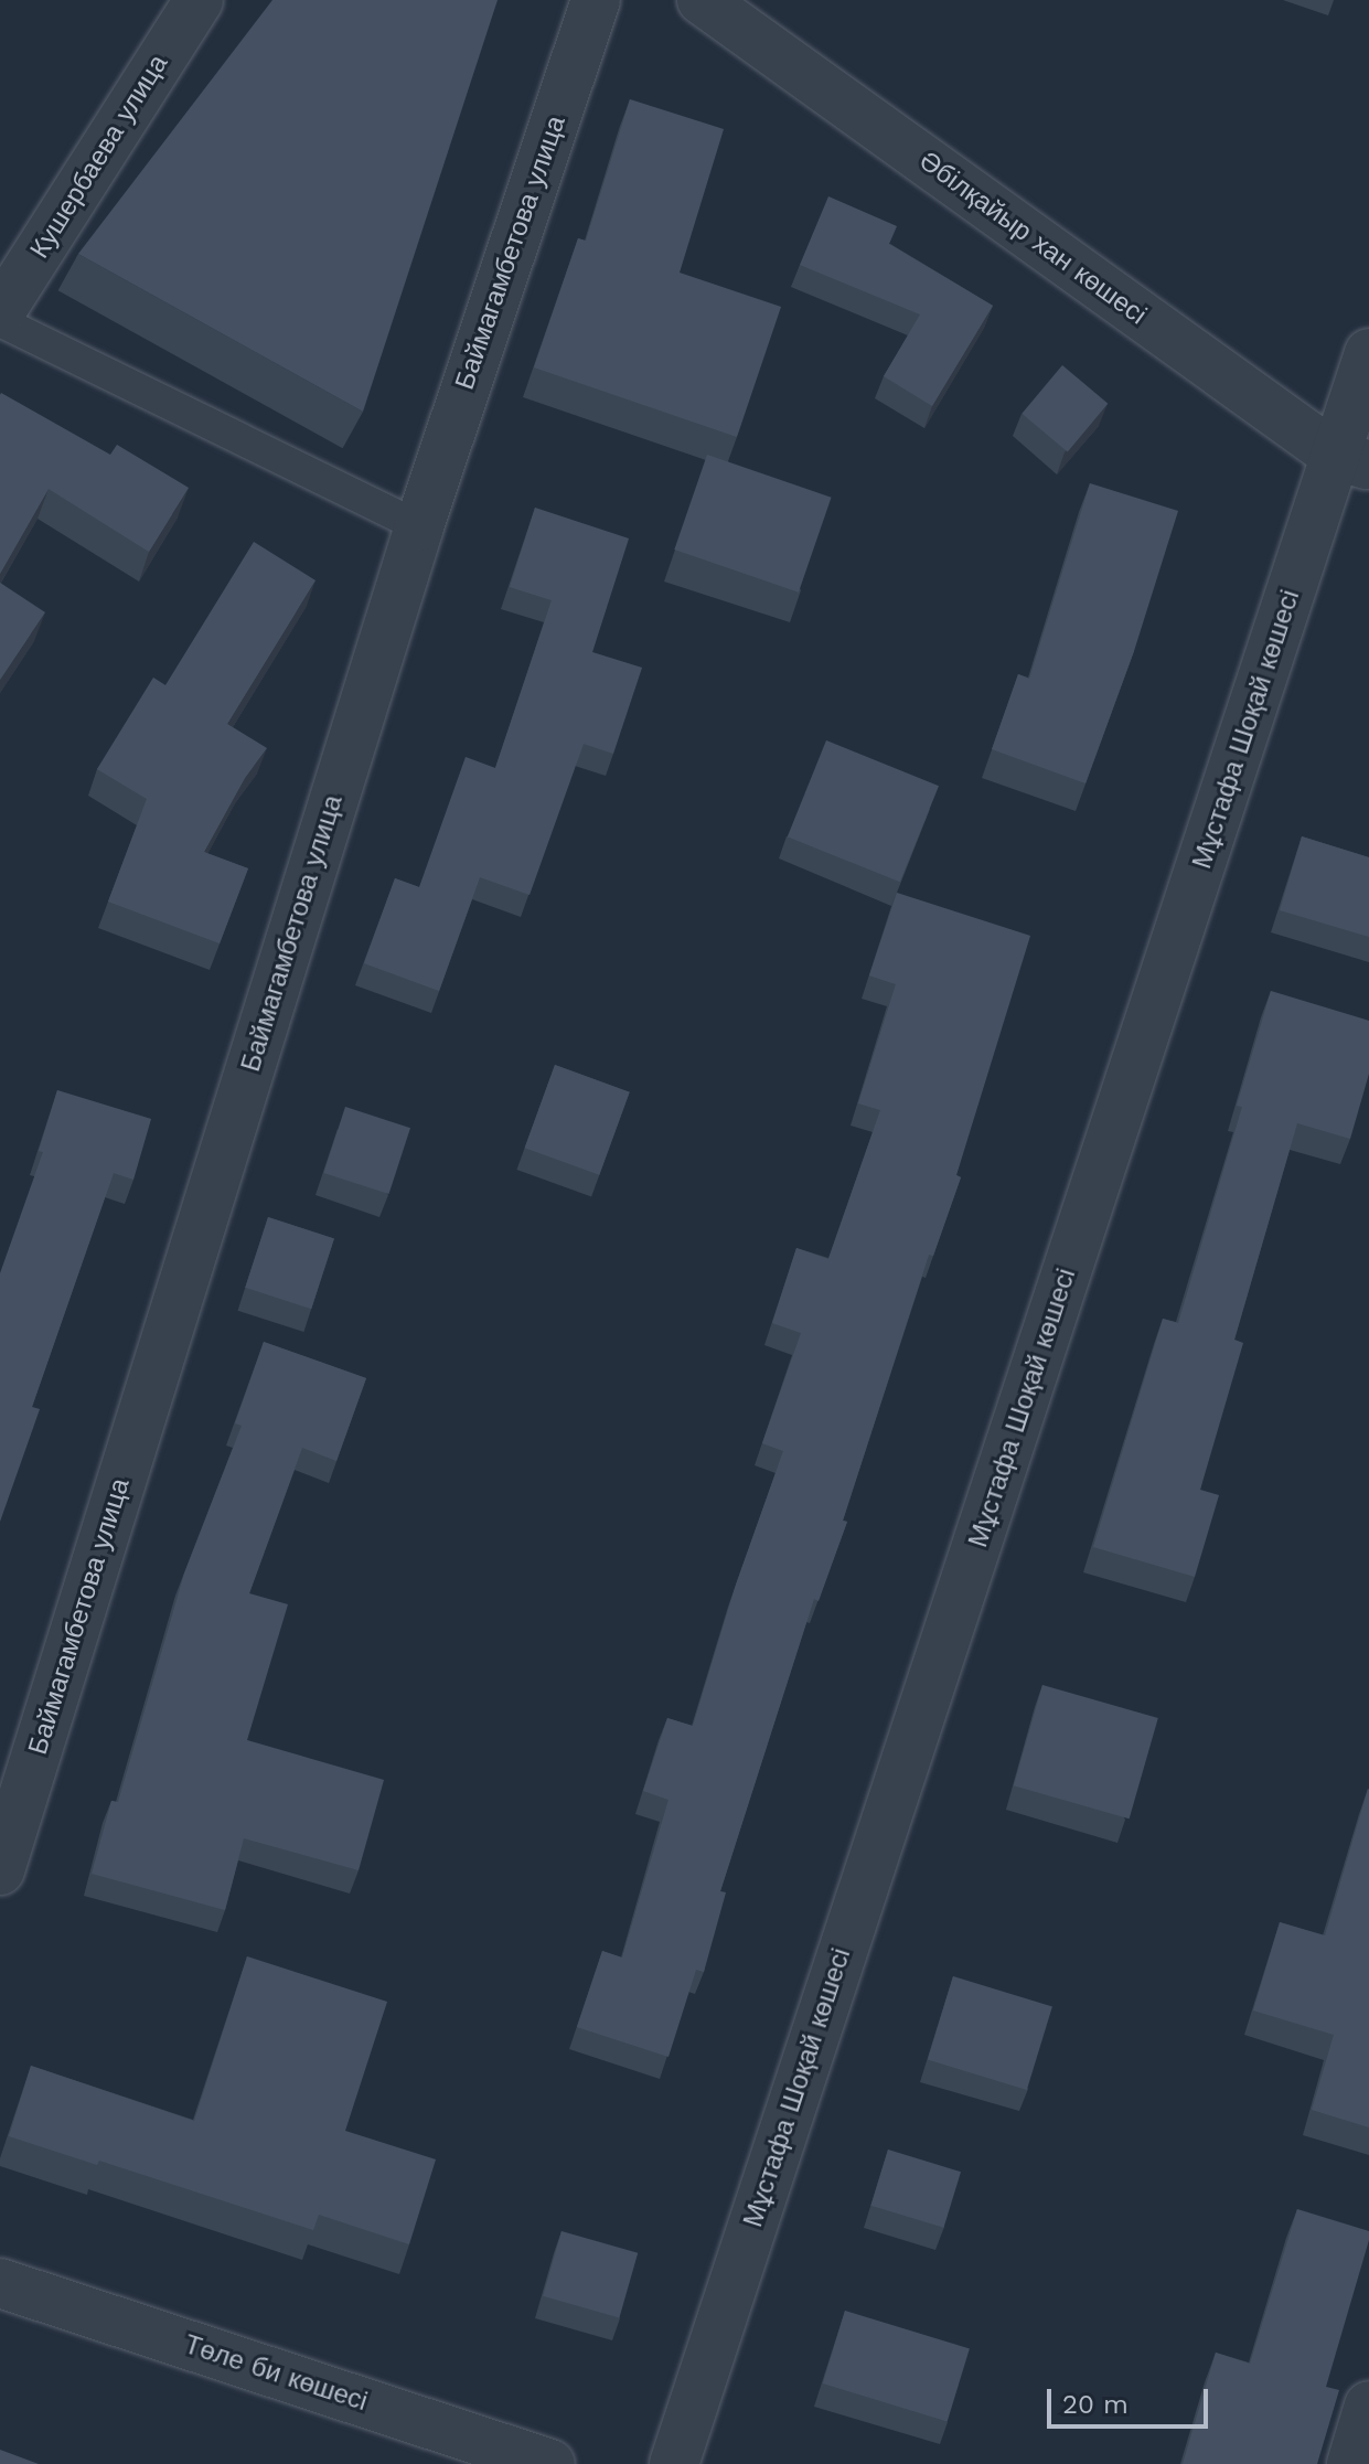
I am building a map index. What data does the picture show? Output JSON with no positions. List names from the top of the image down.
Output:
{
  "streets": {
    "street": [
      "Кушербаева улица",
      "Әбілқайыр хан көшесі",
      "Баймагамбетова улица",
      "Мұстафа Шоқай көшесі",
      "Төле би көшесі"
    ]
  },
  "crossings": [
    ["Әбілқайыр хан көшесі", "Мұстафа Шоқай көшесі"]
  ],
  "scale_bar": "20 m"
}
